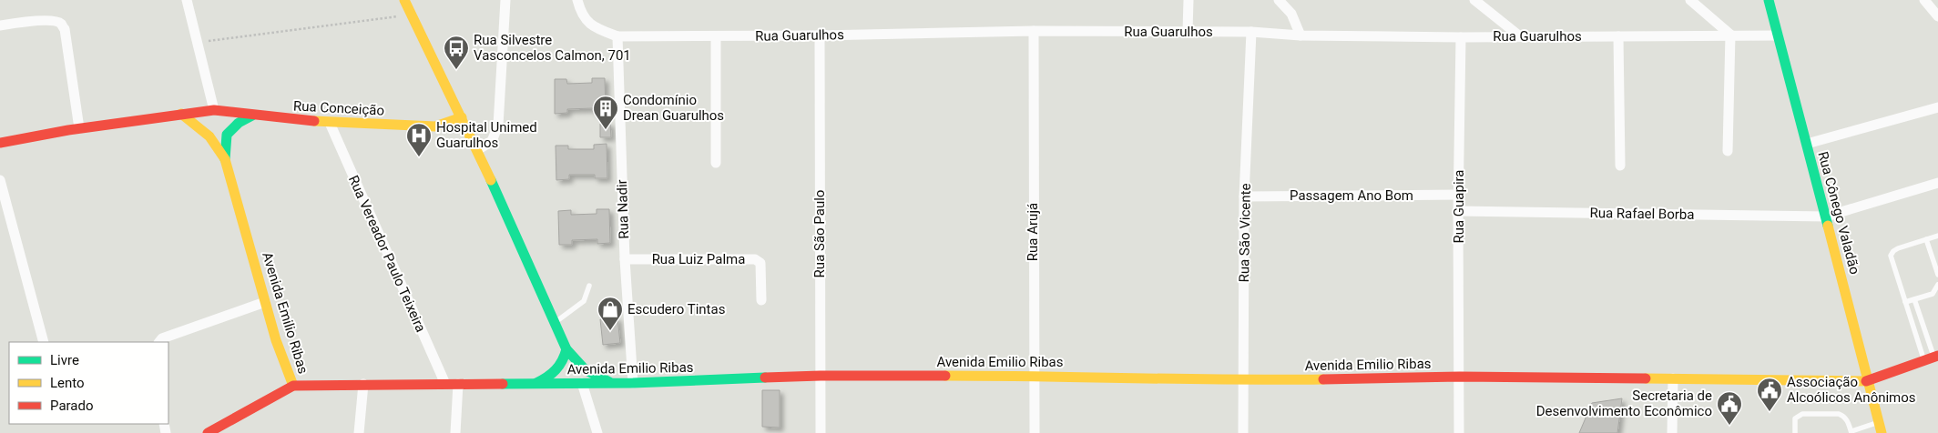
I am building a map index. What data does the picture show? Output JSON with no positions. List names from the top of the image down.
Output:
{
  "streets": {
    "main road": ["Rua Conceição", "Rua Cônego Valadão", "Avenida Emilio Ribas"],
    "street": [
      "Rua Guarulhos",
      "Passagem Ano Bom",
      "Rua Guapira",
      "Rua Nadir",
      "Rua Rafael Borba",
      "Rua Arujá",
      "Rua São Vicente",
      "Rua São Paulo",
      "Rua Vereador Paulo Teixeira",
      "Rua Luiz Palma"
    ]
  },
  "crossings": [
    ["Rua Guarulhos", "Rua Guapira"],
    ["Rua Guarulhos", "Rua Nadir"],
    ["Rua Guarulhos", "Rua Cônego Valadão"],
    ["Rua Guarulhos", "Rua Arujá"],
    ["Rua Guarulhos", "Rua São Vicente"],
    ["Rua Guarulhos", "Rua São Paulo"],
    ["Rua Conceição", "Rua Vereador Paulo Teixeira"],
    ["Rua Conceição", "Avenida Emilio Ribas"],
    ["Passagem Ano Bom", "Rua Guapira"],
    ["Passagem Ano Bom", "Rua São Vicente"],
    ["Rua Guapira", "Rua Rafael Borba"],
    ["Rua Guapira", "Avenida Emilio Ribas"],
    ["Rua Nadir", "Rua Luiz Palma"],
    ["Rua Nadir", "Avenida Emilio Ribas"],
    ["Rua Cônego Valadão", "Rua Rafael Borba"],
    ["Rua Cônego Valadão", "Avenida Emilio Ribas"],
    ["Rua Arujá", "Avenida Emilio Ribas"],
    ["Rua São Vicente", "Avenida Emilio Ribas"],
    ["Rua São Paulo", "Avenida Emilio Ribas"],
    ["Rua Vereador Paulo Teixeira", "Avenida Emilio Ribas"]
  ],
  "places": {
    "bus stop": ["Rua Silvestre Vasconcelos Calmon, 701"],
    "building": ["Condomínio Drean Guarulhos"],
    "hospital": ["Hospital Unimed Guarulhos"],
    "shop": ["Escudero Tintas"],
    "public building": ["Associação Alcoólicos Anônimos", "Secretaria de Desenvolvimento Econômico"]
  },
  "legend": ["Livre", "Lento", "Parado"]
}
